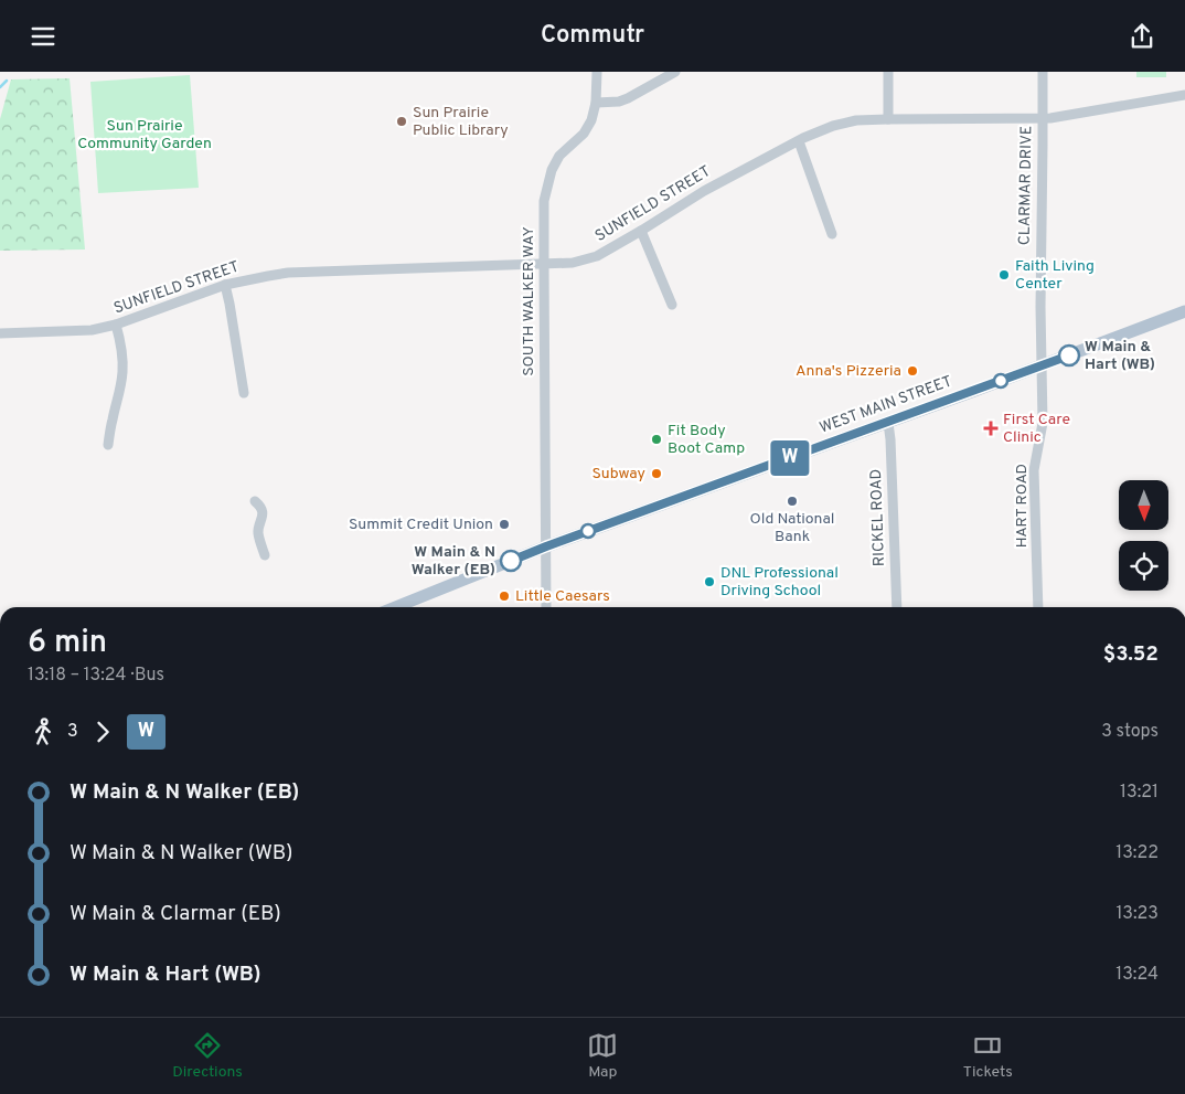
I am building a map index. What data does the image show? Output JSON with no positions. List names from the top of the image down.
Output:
{
  "streets": {
    "main road": ["WEST MAIN STREET"],
    "street": [
      "CLARMAR DRIVE",
      "SUNFIELD STREET",
      "SOUTH WALKER WAY",
      "HART ROAD",
      "RICKEL ROAD"
    ]
  },
  "crossings": [
    ["CLARMAR DRIVE", "SUNFIELD STREET"],
    ["CLARMAR DRIVE", "WEST MAIN STREET"],
    ["CLARMAR DRIVE", "HART ROAD"],
    ["SUNFIELD STREET", "SOUTH WALKER WAY"],
    ["SOUTH WALKER WAY", "WEST MAIN STREET"],
    ["WEST MAIN STREET", "HART ROAD"],
    ["WEST MAIN STREET", "RICKEL ROAD"]
  ],
  "parks": ["Sun Prairie Community Garden"],
  "places": {
    "other": [
      "Sun Prairie Public Library",
      "Faith Living Center",
      "W Main & Hart (WB)",
      "Anna's Pizzeria",
      "Fit Body Boot Camp",
      "Subway",
      "Old National Bank",
      "Summit Credit Union",
      "W Main & N Walker (EB)",
      "DNL Professional Driving School",
      "Little Caesars"
    ],
    "health": ["First Care Clinic"]
  },
  "lines": ["bus line W"],
  "north": "bottom",
  "page": {
    "header": "Commutr",
    "on_map": "W",
    "heading": ["6 min", "13:18 – 13:24 · Bus", "$3.52"],
    "legs": ["3", "W", "3 stops"],
    "list": [
      {
        "name": "W Main & N Walker (EB)",
        "value": "13:21"
      },
      {
        "name": "W Main & N Walker (WB)",
        "value": "13:22"
      },
      {
        "name": "W Main & Clarmar (EB)",
        "value": "13:23"
      },
      {
        "name": "W Main & Hart (WB)",
        "value": "13:24"
      }
    ],
    "tabs": ["Directions", "Map", "Tickets"]
  }
}
